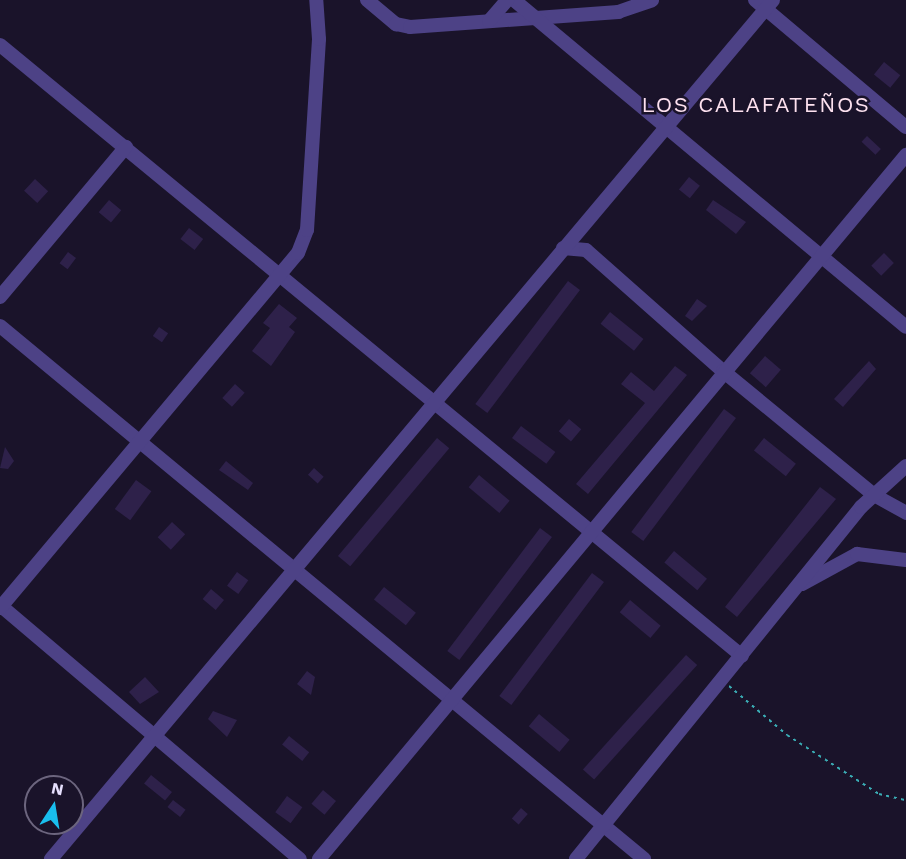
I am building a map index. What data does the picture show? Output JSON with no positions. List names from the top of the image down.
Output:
{
  "districts": ["LOS CALAFATEÑOS"],
  "north": "top"
}
